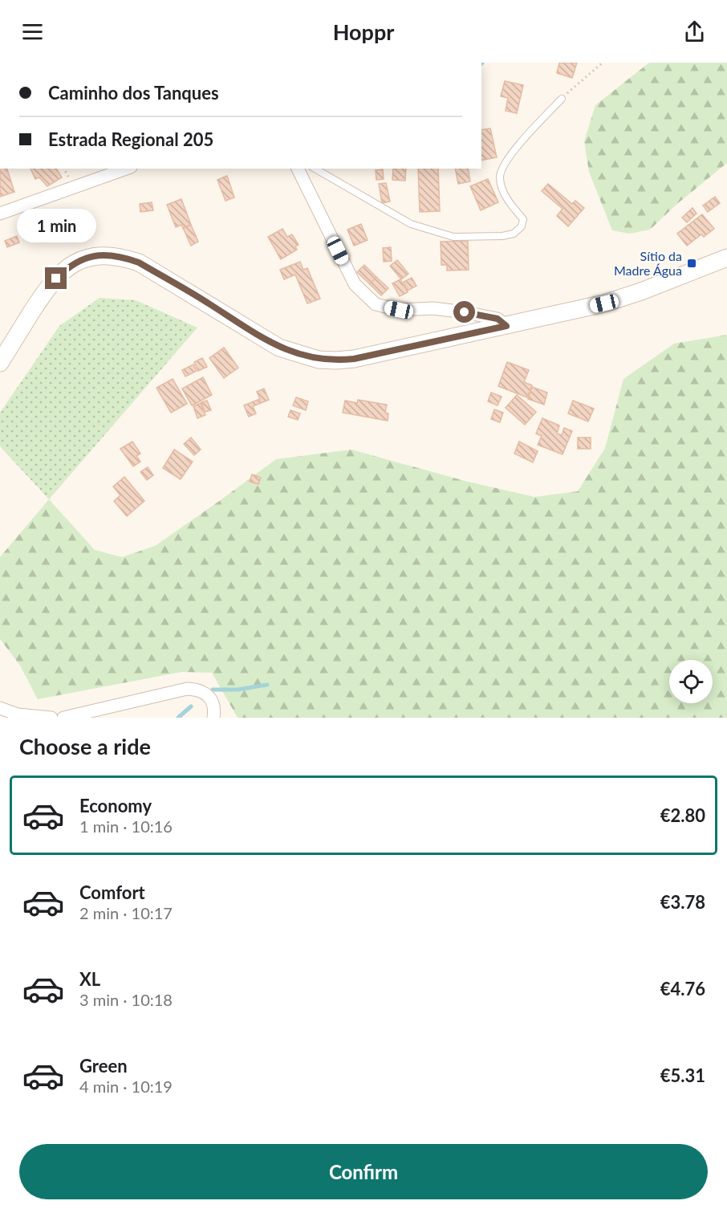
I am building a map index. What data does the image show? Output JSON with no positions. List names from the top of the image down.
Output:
{
  "places": {
    "transit": ["Sítio da Madre Água"]
  },
  "page": {
    "header": "Hoppr",
    "banner": ["Caminho dos Tanques", "Estrada Regional 205"],
    "bubble": "1 min",
    "heading": "Choose a ride",
    "list": [
      {
        "name": "Economy",
        "note": "1 min · 10:16",
        "value": "€2.80"
      },
      {
        "name": "Comfort",
        "note": "2 min · 10:17",
        "value": "€3.78"
      },
      {
        "name": "XL",
        "note": "3 min · 10:18",
        "value": "€4.76"
      },
      {
        "name": "Green",
        "note": "4 min · 10:19",
        "value": "€5.31"
      }
    ],
    "buttons": "Confirm"
  }
}
